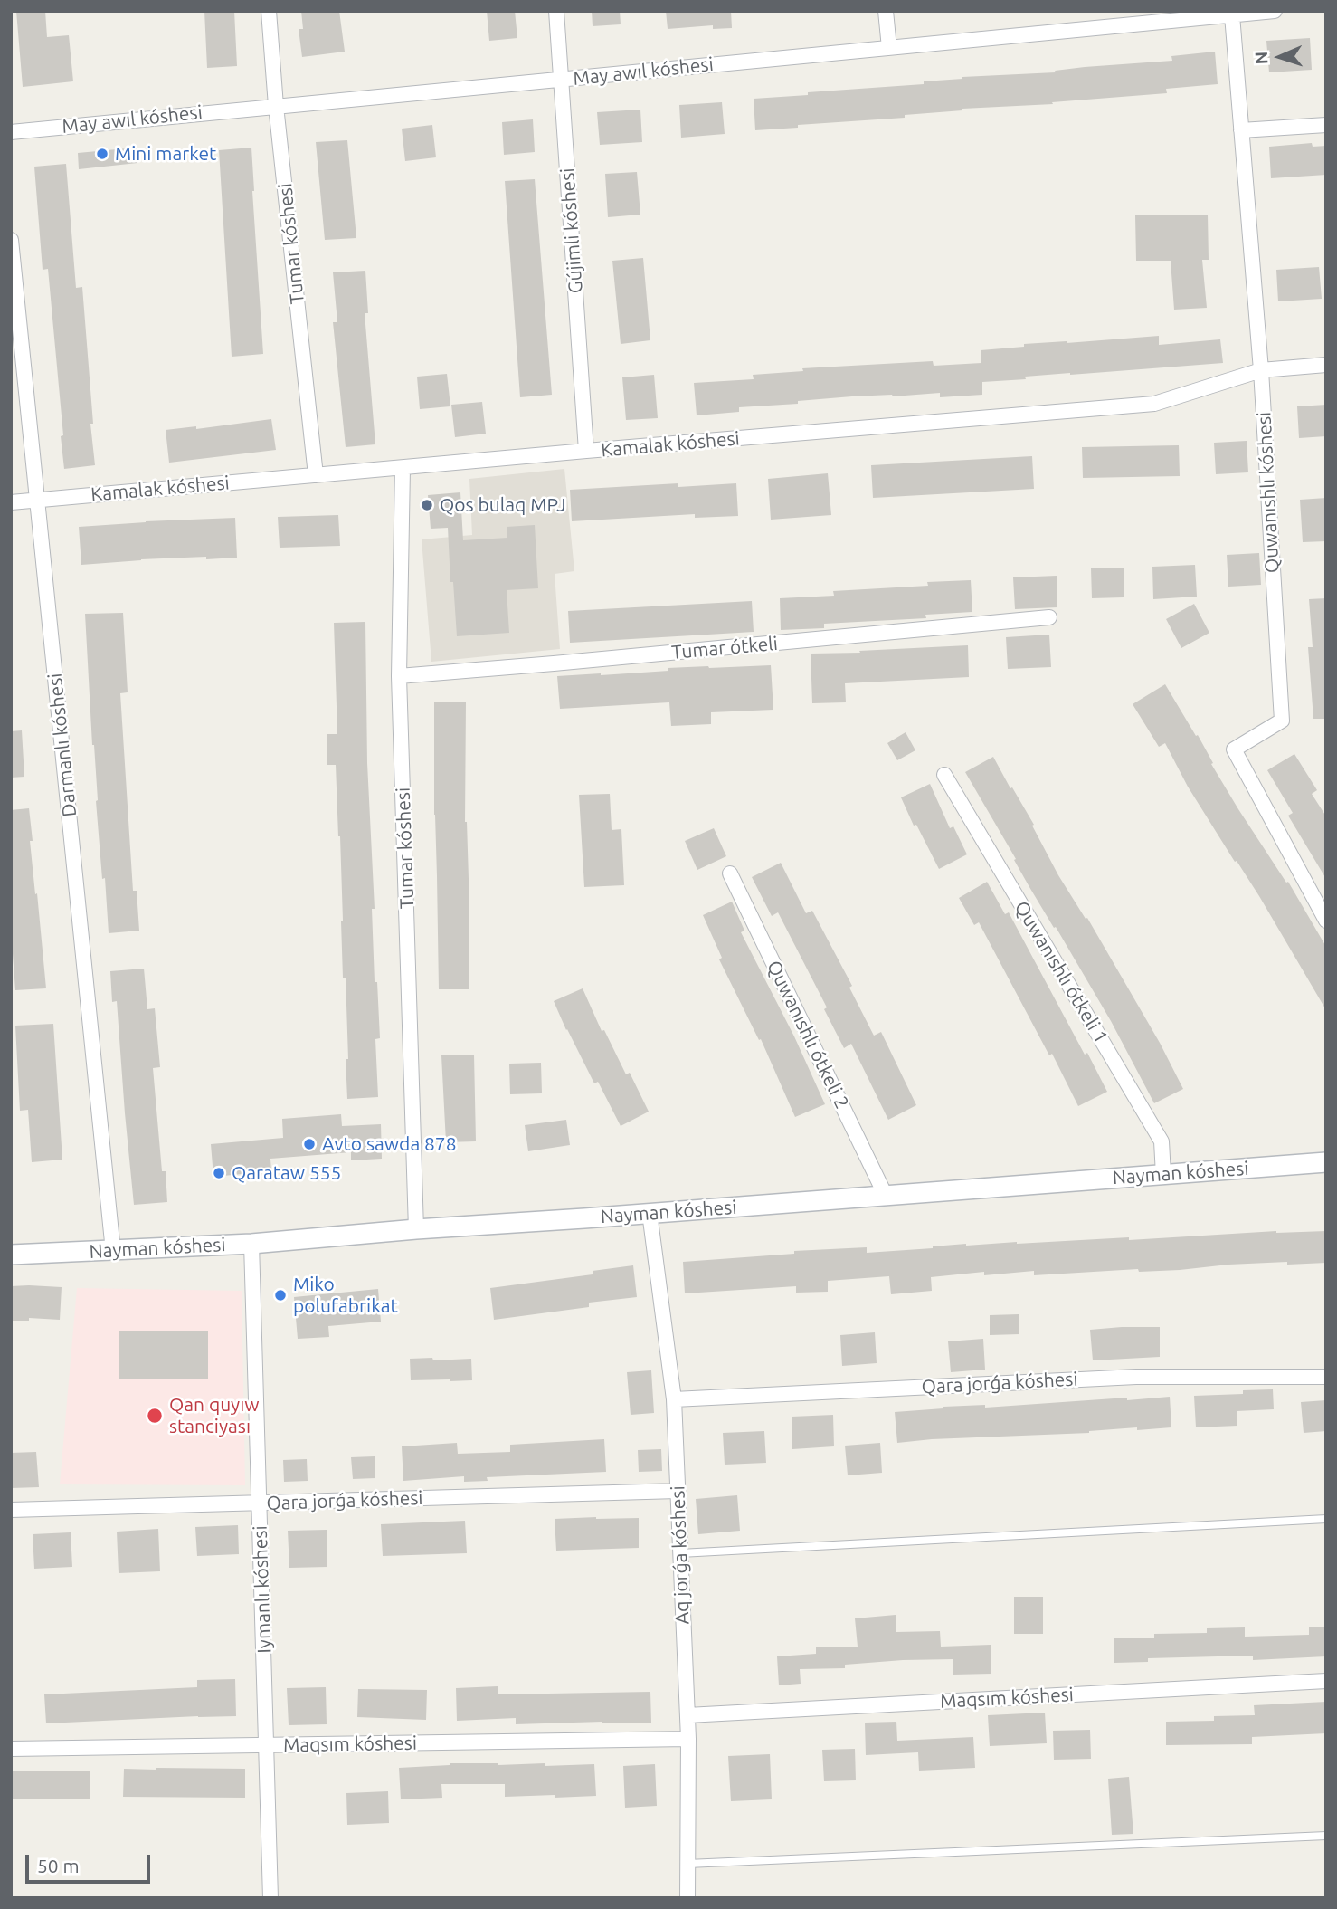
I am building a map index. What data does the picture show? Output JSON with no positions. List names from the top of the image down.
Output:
{
  "streets": {
    "main road": ["Nayman kóshesi"],
    "street": [
      "May awıl kóshesi",
      "Gújimli kóshesi",
      "Tumar kóshesi",
      "Kamalak kóshesi",
      "Quwanıshlı kóshesi",
      "Tumar ótkeli",
      "Darmanlı kóshesi",
      "Quwanıshlı ótkeli 1",
      "Quwanıshlı ótkeli 2",
      "Qara jorǵa kóshesi",
      "Aq jorǵa kóshesi",
      "Iymanlı kóshesi",
      "Maqsım kóshesi"
    ]
  },
  "crossings": [
    ["May awıl kóshesi", "Gújimli kóshesi"],
    ["May awıl kóshesi", "Tumar kóshesi"],
    ["May awıl kóshesi", "Quwanıshlı kóshesi"],
    ["Gújimli kóshesi", "Kamalak kóshesi"],
    ["Tumar kóshesi", "Kamalak kóshesi"],
    ["Tumar kóshesi", "Tumar ótkeli"],
    ["Tumar kóshesi", "Nayman kóshesi"],
    ["Kamalak kóshesi", "Quwanıshlı kóshesi"],
    ["Kamalak kóshesi", "Darmanlı kóshesi"],
    ["Darmanlı kóshesi", "Nayman kóshesi"],
    ["Quwanıshlı ótkeli 1", "Nayman kóshesi"],
    ["Quwanıshlı ótkeli 2", "Nayman kóshesi"],
    ["Nayman kóshesi", "Aq jorǵa kóshesi"],
    ["Nayman kóshesi", "Iymanlı kóshesi"],
    ["Qara jorǵa kóshesi", "Aq jorǵa kóshesi"],
    ["Qara jorǵa kóshesi", "Iymanlı kóshesi"],
    ["Aq jorǵa kóshesi", "Maqsım kóshesi"],
    ["Iymanlı kóshesi", "Maqsım kóshesi"]
  ],
  "places": [
    "Mini market",
    "Qos bulaq MPJ",
    "Avto sawda 878",
    "Qarataw 555",
    "Miko polufabrikat",
    "Qan quyıw stanciyası"
  ],
  "scale_bar": "50 m",
  "north": "left"
}
